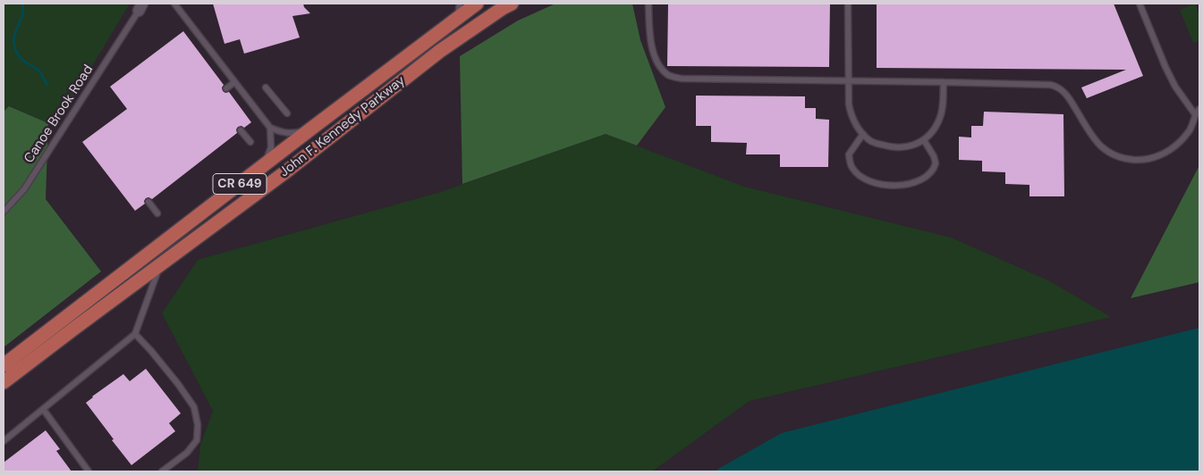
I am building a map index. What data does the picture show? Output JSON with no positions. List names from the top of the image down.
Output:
{
  "streets": {
    "main road": ["John F. Kennedy Parkway", "CR 649"],
    "lane": ["Canoe Brook Road"]
  }
}
